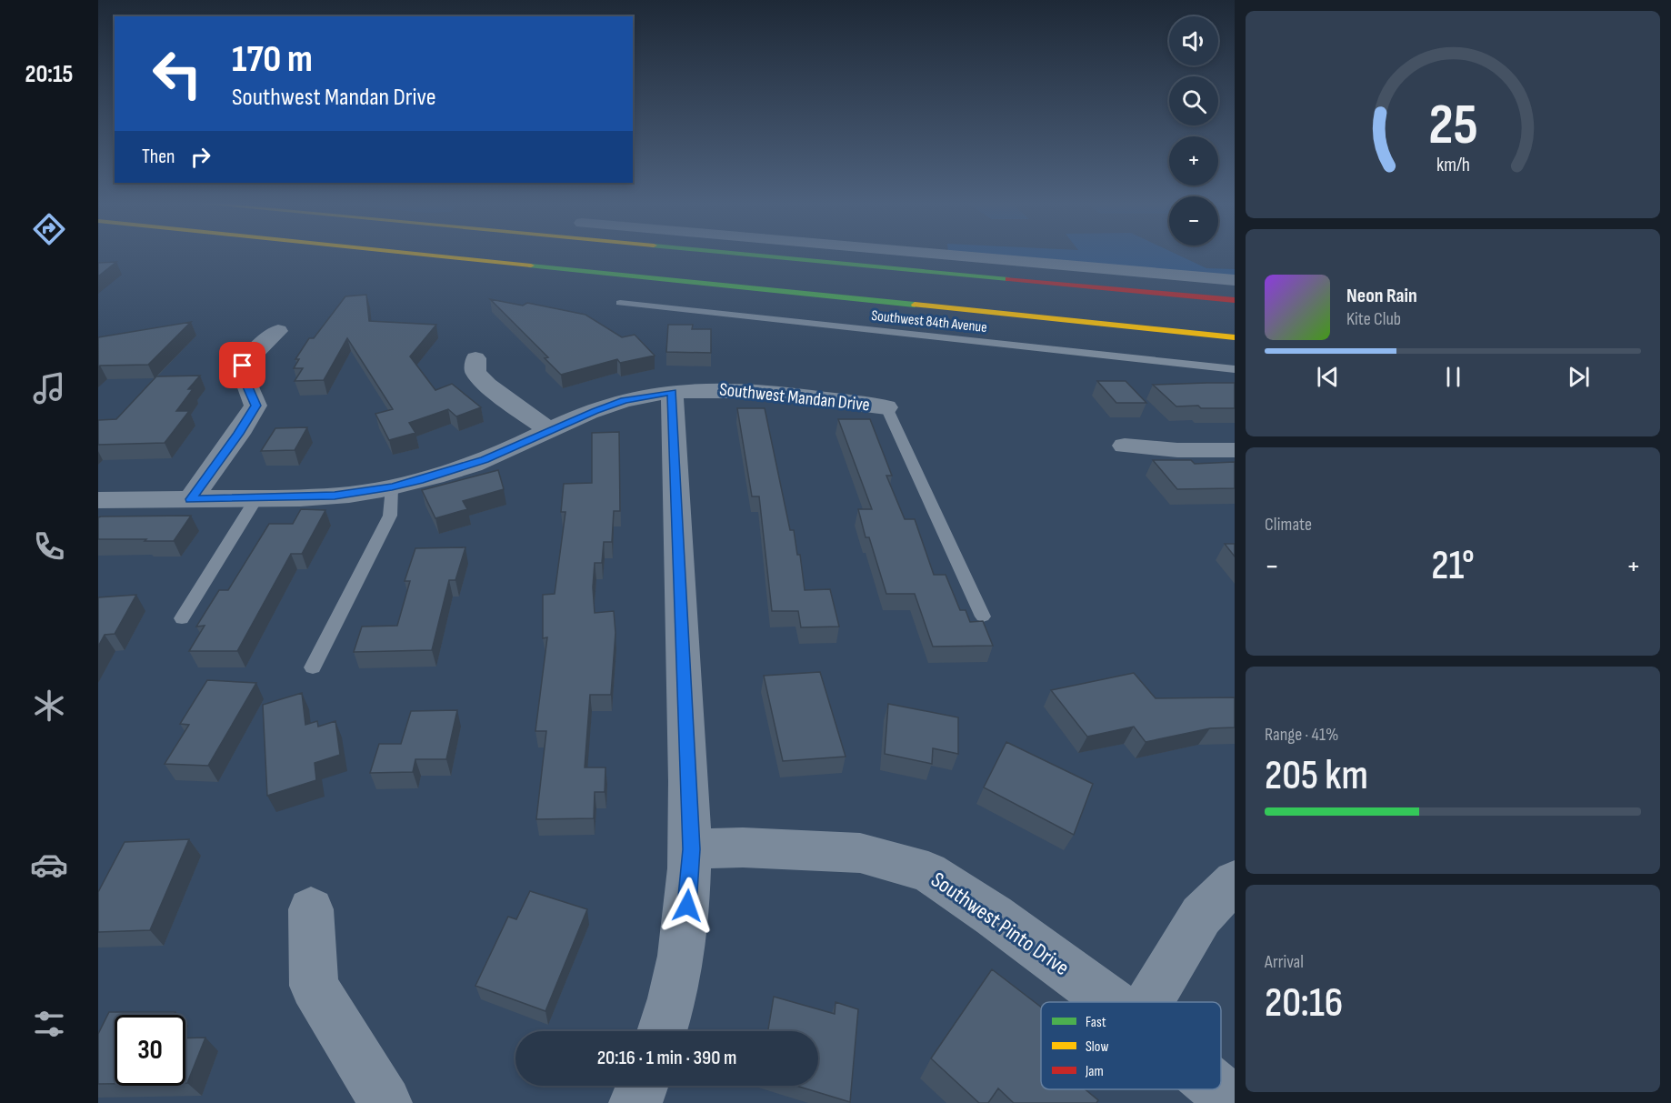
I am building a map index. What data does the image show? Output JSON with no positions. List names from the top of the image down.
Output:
{
  "streets": {
    "street": ["Southwest Mandan Drive", "Southwest Pinto Drive"],
    "lane": ["Southwest 84th Avenue"]
  },
  "legend": ["Fast", "Slow", "Jam"],
  "page": {
    "tabs": "20:15",
    "map_buttons": ["+", "−"],
    "turn": ["170 m", "Southwest Mandan Drive"],
    "then": "Then",
    "song": ["Neon Rain", "Kite Club"],
    "tile": [
      "Climate",
      ["Range · 41%", "205 km"],
      ["Arrival", "20:16"]
    ],
    "heat": ["−", "21°", "+"],
    "limit": "30",
    "trip": "20:16 · 1 min · 390 m",
    "gauge": ["25", "km/h"]
  }
}
